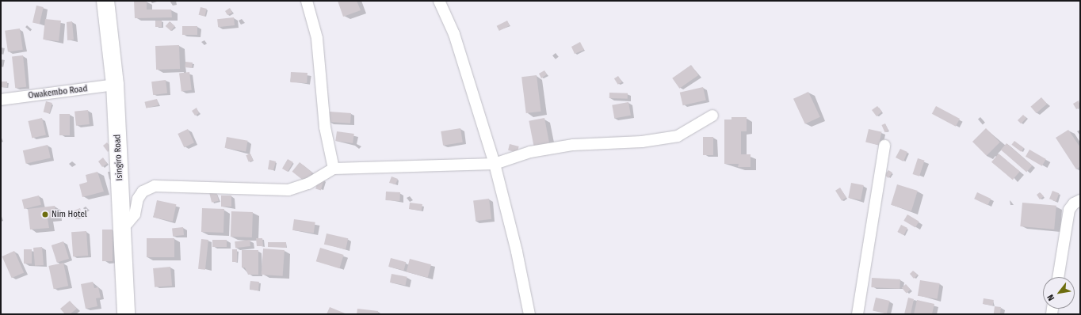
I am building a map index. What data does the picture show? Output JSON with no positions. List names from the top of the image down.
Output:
{
  "streets": {
    "main road": ["Isingiro Road"],
    "street": ["Owakembo Road"]
  },
  "crossings": [
    ["Owakembo Road", "Isingiro Road"]
  ],
  "places": ["Nim Hotel"],
  "north": "bottom left"
}
